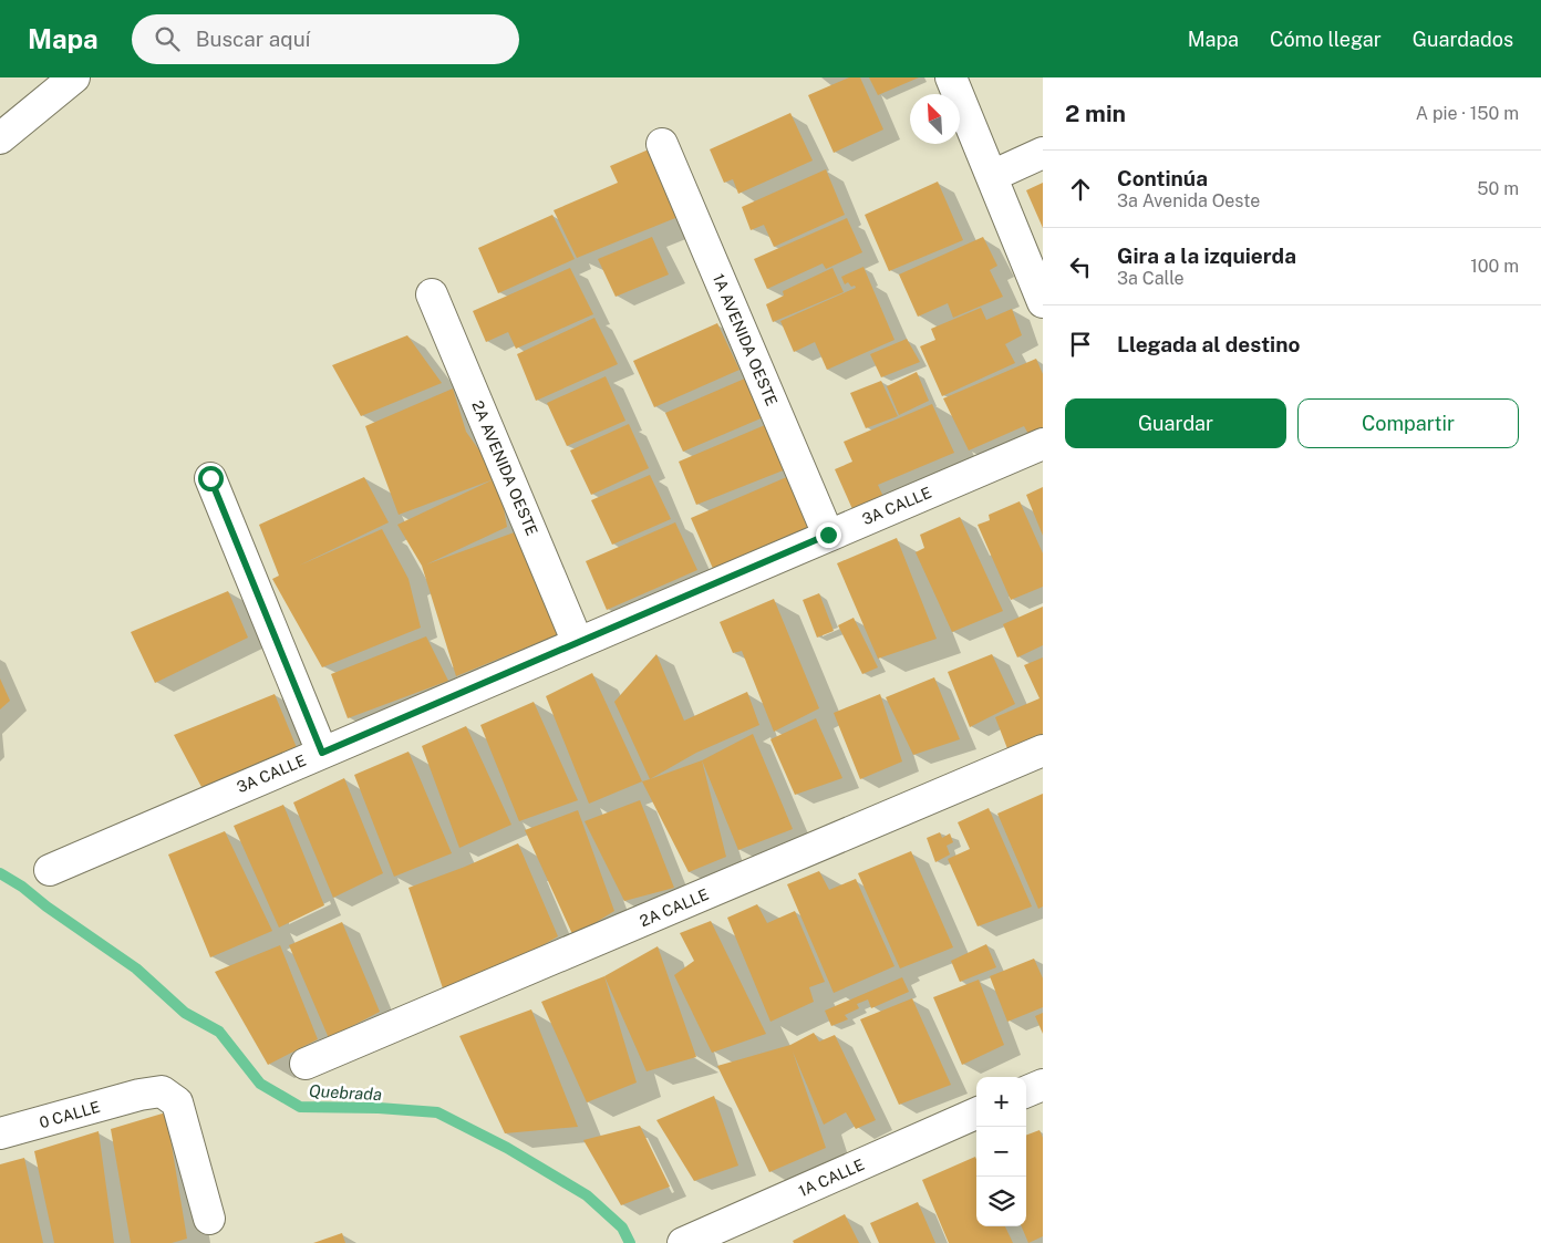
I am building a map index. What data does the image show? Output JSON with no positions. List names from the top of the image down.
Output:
{
  "streets": {
    "street": [
      "1A AVENIDA OESTE",
      "2A AVENIDA OESTE",
      "3A CALLE",
      "2A CALLE",
      "0 CALLE",
      "1A CALLE"
    ]
  },
  "crossings": [
    ["1A AVENIDA OESTE", "3A CALLE"],
    ["2A AVENIDA OESTE", "3A CALLE"]
  ],
  "water": ["Quebrada"],
  "north": "top left",
  "page": {
    "header": "Mapa",
    "search": "Buscar aquí",
    "nav": ["Mapa", "Cómo llegar", "Guardados"],
    "heading": ["2 min", "A pie · 150 m"],
    "list": [
      ["Continúa", "3a Avenida Oeste", "50 m"],
      ["Gira a la izquierda", "3a Calle", "100 m"],
      "Llegada al destino"
    ],
    "buttons": ["Guardar", "Compartir"],
    "map_buttons": ["+", "−"]
  }
}
